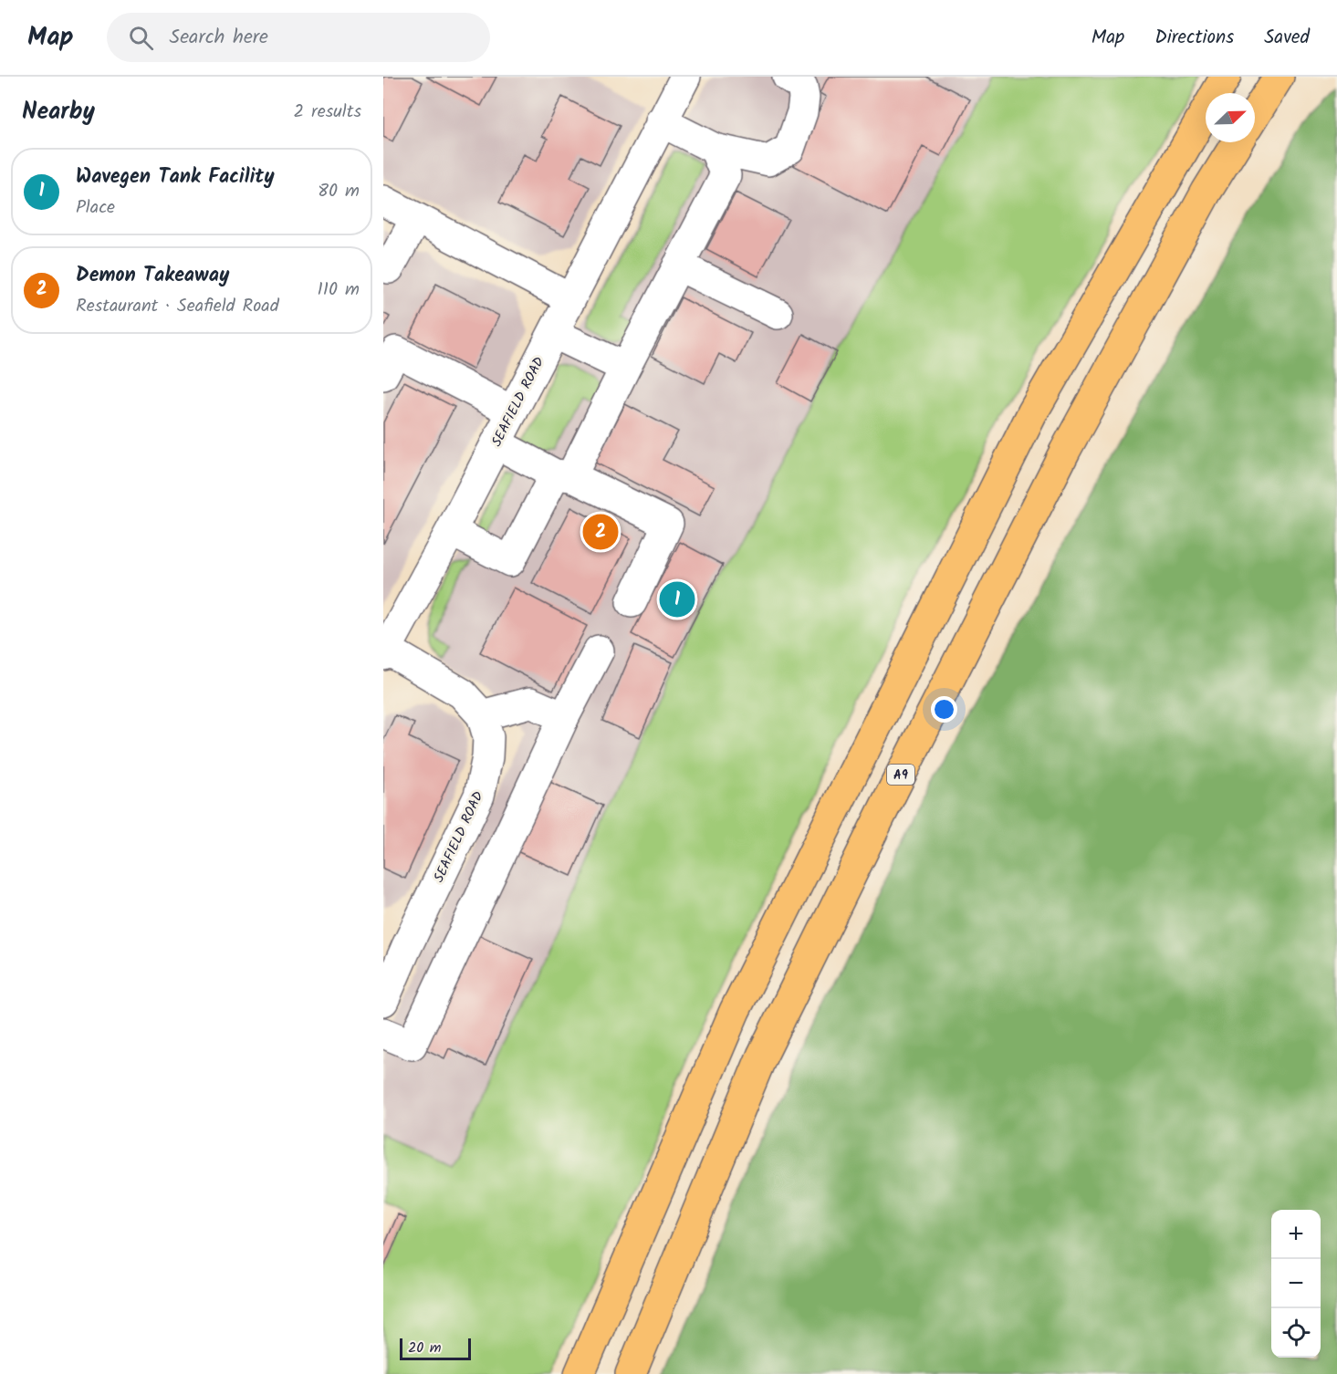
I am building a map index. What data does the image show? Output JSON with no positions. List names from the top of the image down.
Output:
{
  "streets": {
    "highway": ["A9"],
    "street": ["SEAFIELD ROAD"]
  },
  "scale_bar": "20 m",
  "north": "top right",
  "page": {
    "header": "Map",
    "search": "Search here",
    "nav": ["Map", "Directions", "Saved"],
    "heading": ["Nearby", "2 results"],
    "list": [
      {
        "mark": "1",
        "name": "Wavegen Tank Facility",
        "note": "Place",
        "value": "80 m"
      },
      {
        "mark": "2",
        "name": "Demon Takeaway",
        "note": "Restaurant · Seafield Road",
        "value": "110 m"
      }
    ],
    "pins": ["2", "1"],
    "map_buttons": ["+", "−"],
    "scale": "20 m"
  }
}
